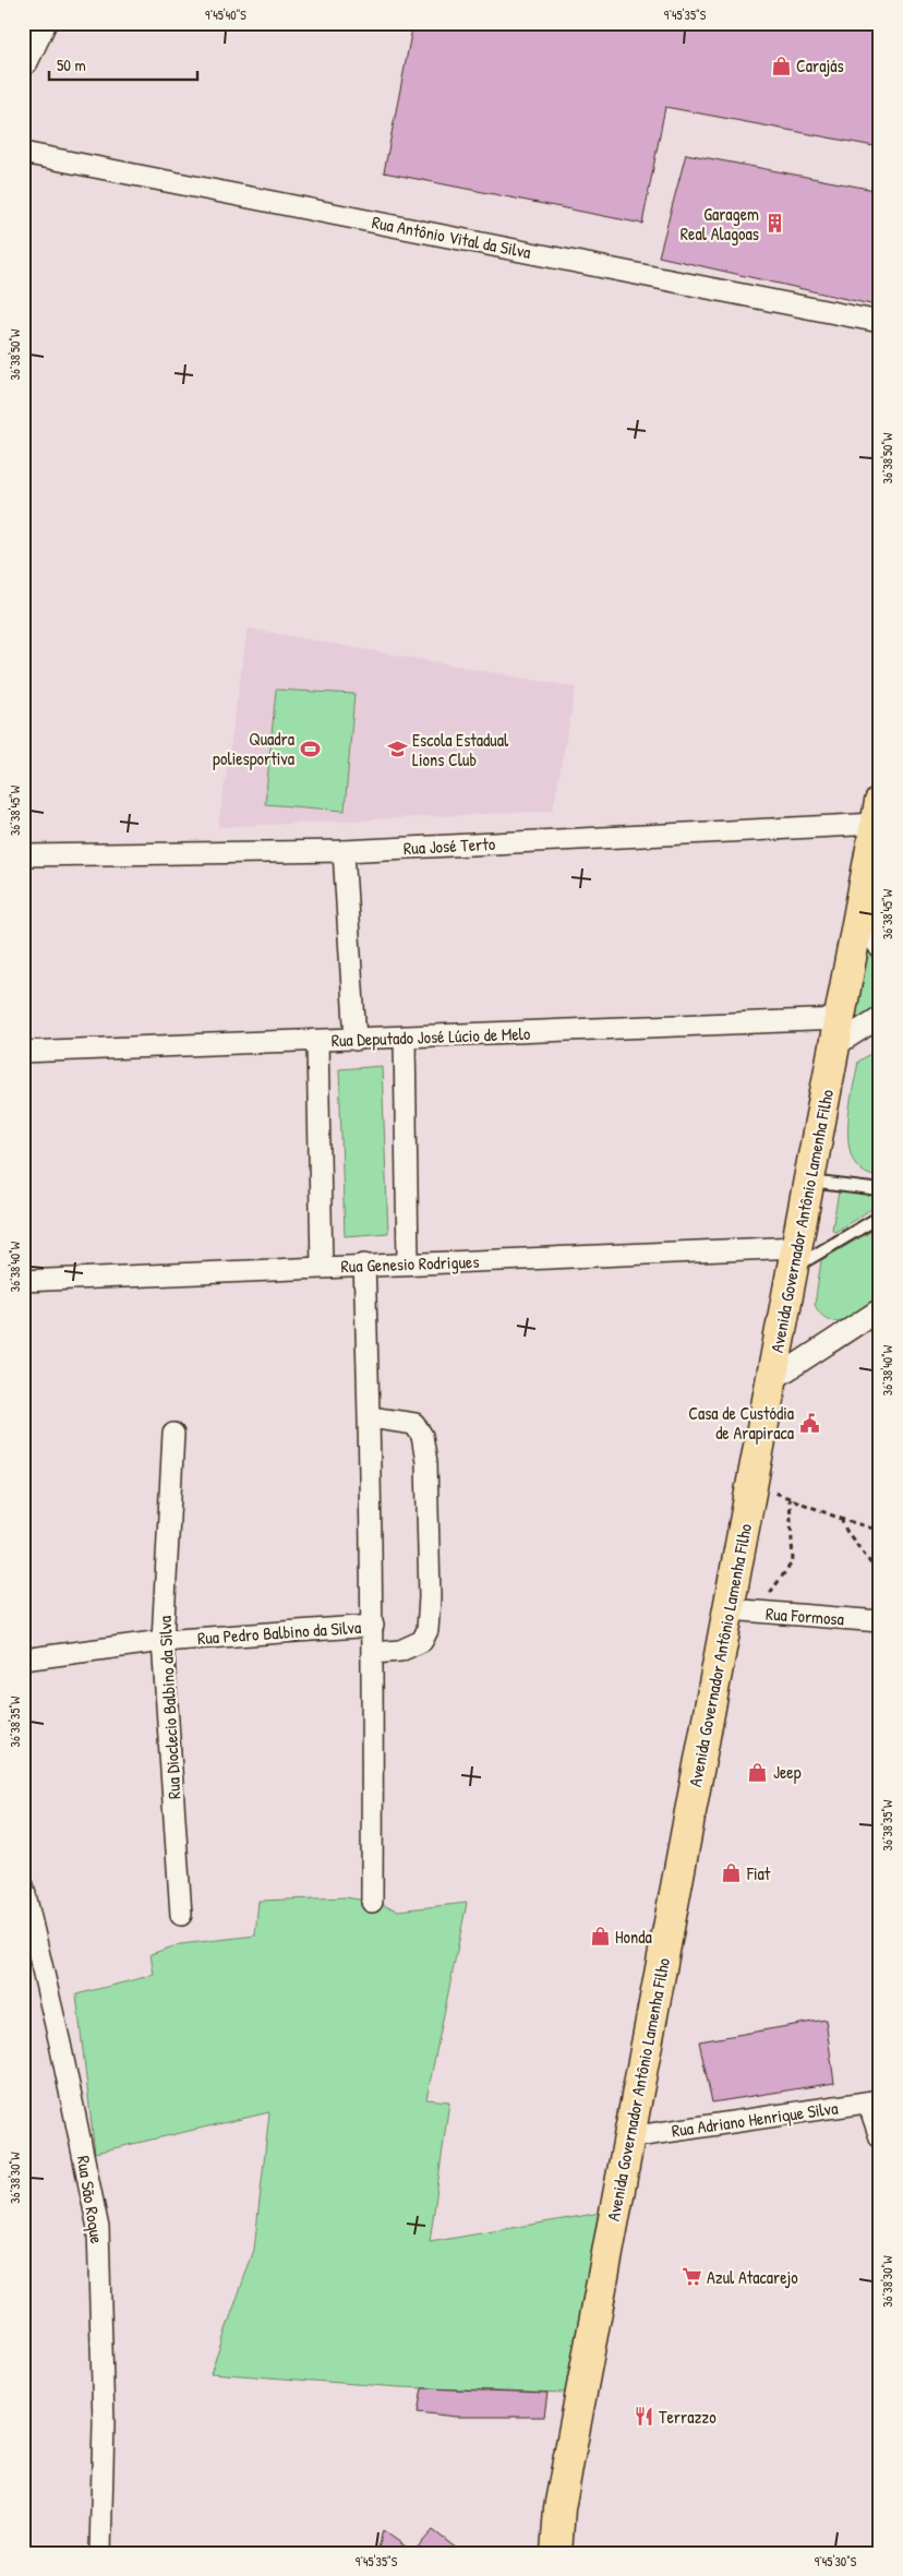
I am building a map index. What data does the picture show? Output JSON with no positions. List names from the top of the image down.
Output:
{
  "streets": {
    "main road": ["Avenida Governador Antônio Lamenha Filho"],
    "street": [
      "Rua Antônio Vital da Silva",
      "Rua José Terto",
      "Rua Deputado José Lúcio de Melo",
      "Rua Genesio Rodrigues",
      "Rua Formosa",
      "Rua Pedro Balbino da Silva",
      "Rua Dioclecio Balbino da Silva",
      "Rua Adriano Henrique Silva",
      "Rua São Roque"
    ]
  },
  "crossings": [
    ["Rua José Terto", "Avenida Governador Antônio Lamenha Filho"],
    ["Rua Deputado José Lúcio de Melo", "Avenida Governador Antônio Lamenha Filho"],
    ["Avenida Governador Antônio Lamenha Filho", "Rua Genesio Rodrigues"],
    ["Avenida Governador Antônio Lamenha Filho", "Rua Formosa"],
    ["Avenida Governador Antônio Lamenha Filho", "Rua Adriano Henrique Silva"],
    ["Rua Pedro Balbino da Silva", "Rua Dioclecio Balbino da Silva"]
  ],
  "places": {
    "shop": [
      "Carajás",
      "Jeep",
      "Fiat",
      "Honda"
    ],
    "building": ["Garagem Real Alagoas"],
    "sports": ["Quadra poliesportiva"],
    "school or university": ["Escola Estadual Lions Club"],
    "public building": ["Casa de Custódia de Arapiraca"],
    "supermarket": ["Azul Atacarejo"],
    "restaurant": ["Terrazzo"]
  },
  "scale_bar": "50 m",
  "coordinates": [
    "9°45'40\"S",
    "9°45'35\"S",
    "36°38'50\"W",
    "36°38'45\"W",
    "36°38'40\"W",
    "36°38'35\"W",
    "36°38'30\"W",
    "9°45'30\"S"
  ]
}
